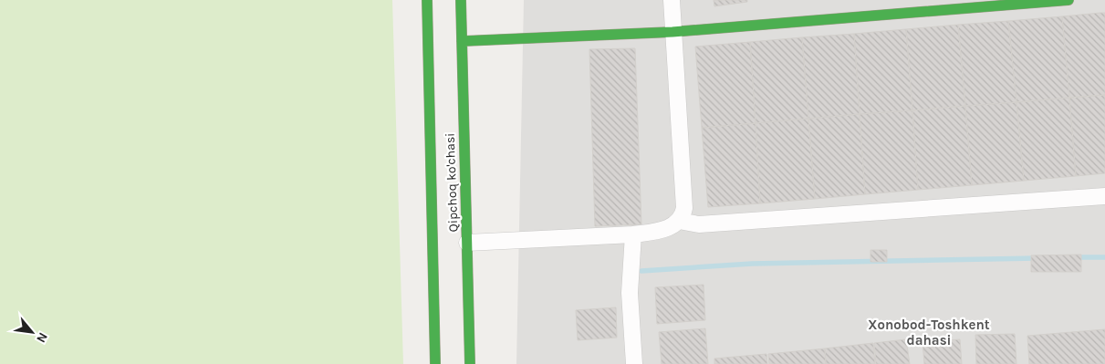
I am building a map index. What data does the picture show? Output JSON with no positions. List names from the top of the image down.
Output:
{
  "streets": {
    "main road": ["Qipchoq ko'chasi"]
  },
  "districts": ["Xonobod-Toshkent dahasi"],
  "north": "bottom right"
}
